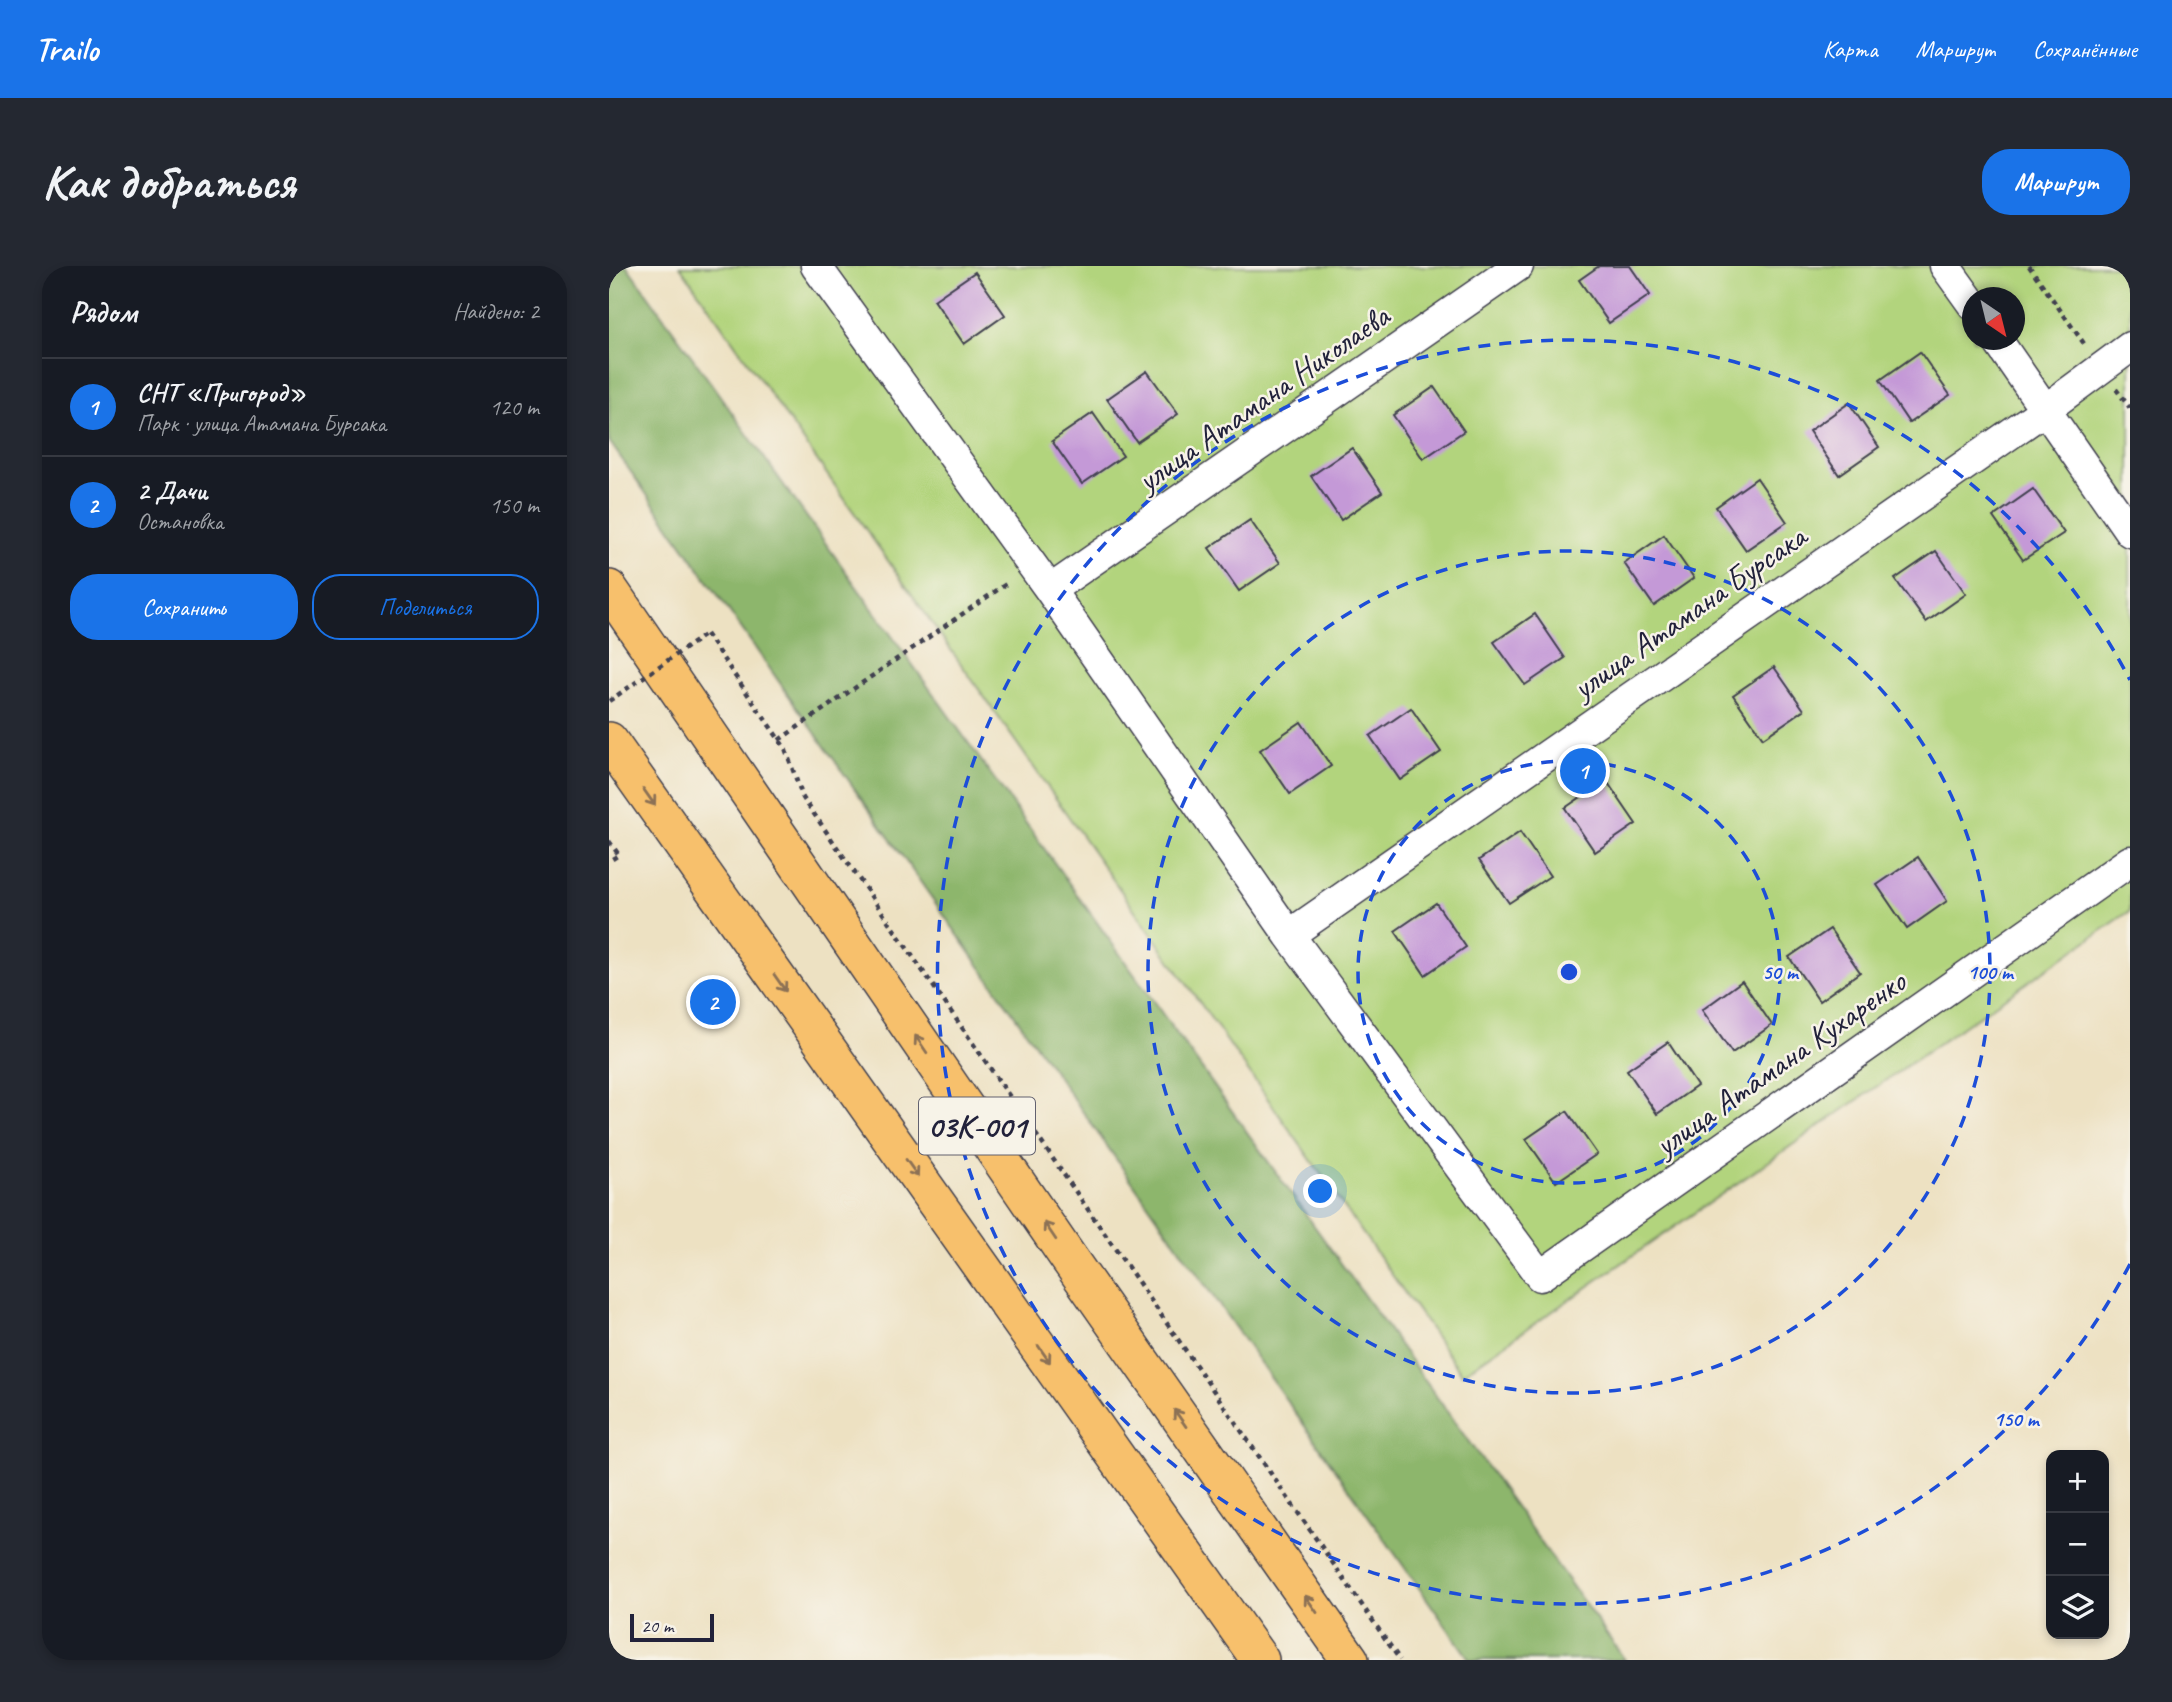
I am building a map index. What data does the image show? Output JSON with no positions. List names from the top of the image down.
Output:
{
  "streets": {
    "main road": ["03К-001"],
    "street": ["улица Атамана Николаева", "улица Атамана Бурсака", "улица Атамана Кухаренко"]
  },
  "crossings": [
    ["улица Атамана Бурсака", "улица Атамана Кухаренко"]
  ],
  "scale_bar": "20 m",
  "north": "bottom right",
  "page": {
    "header": "Trailo",
    "nav": ["Карта", "Маршрут", "Сохранённые"],
    "buttons": [
      "Маршрут",
      ["Сохранить", "Поделиться"]
    ],
    "title": "Как добраться",
    "heading": ["Рядом", "Найдено: 2"],
    "list": [
      {
        "mark": "1",
        "name": "СНТ «Пригород»",
        "note": "Парк · улица Атамана Бурсака",
        "value": "120 m"
      },
      {
        "mark": "2",
        "name": "2 Дачи",
        "note": "Остановка",
        "value": "150 m"
      }
    ],
    "pins": ["1", "2"],
    "map_buttons": ["+", "−"],
    "scale": "20 m"
  },
  "rings": ["50 m", "100 m", "150 m"]
}
